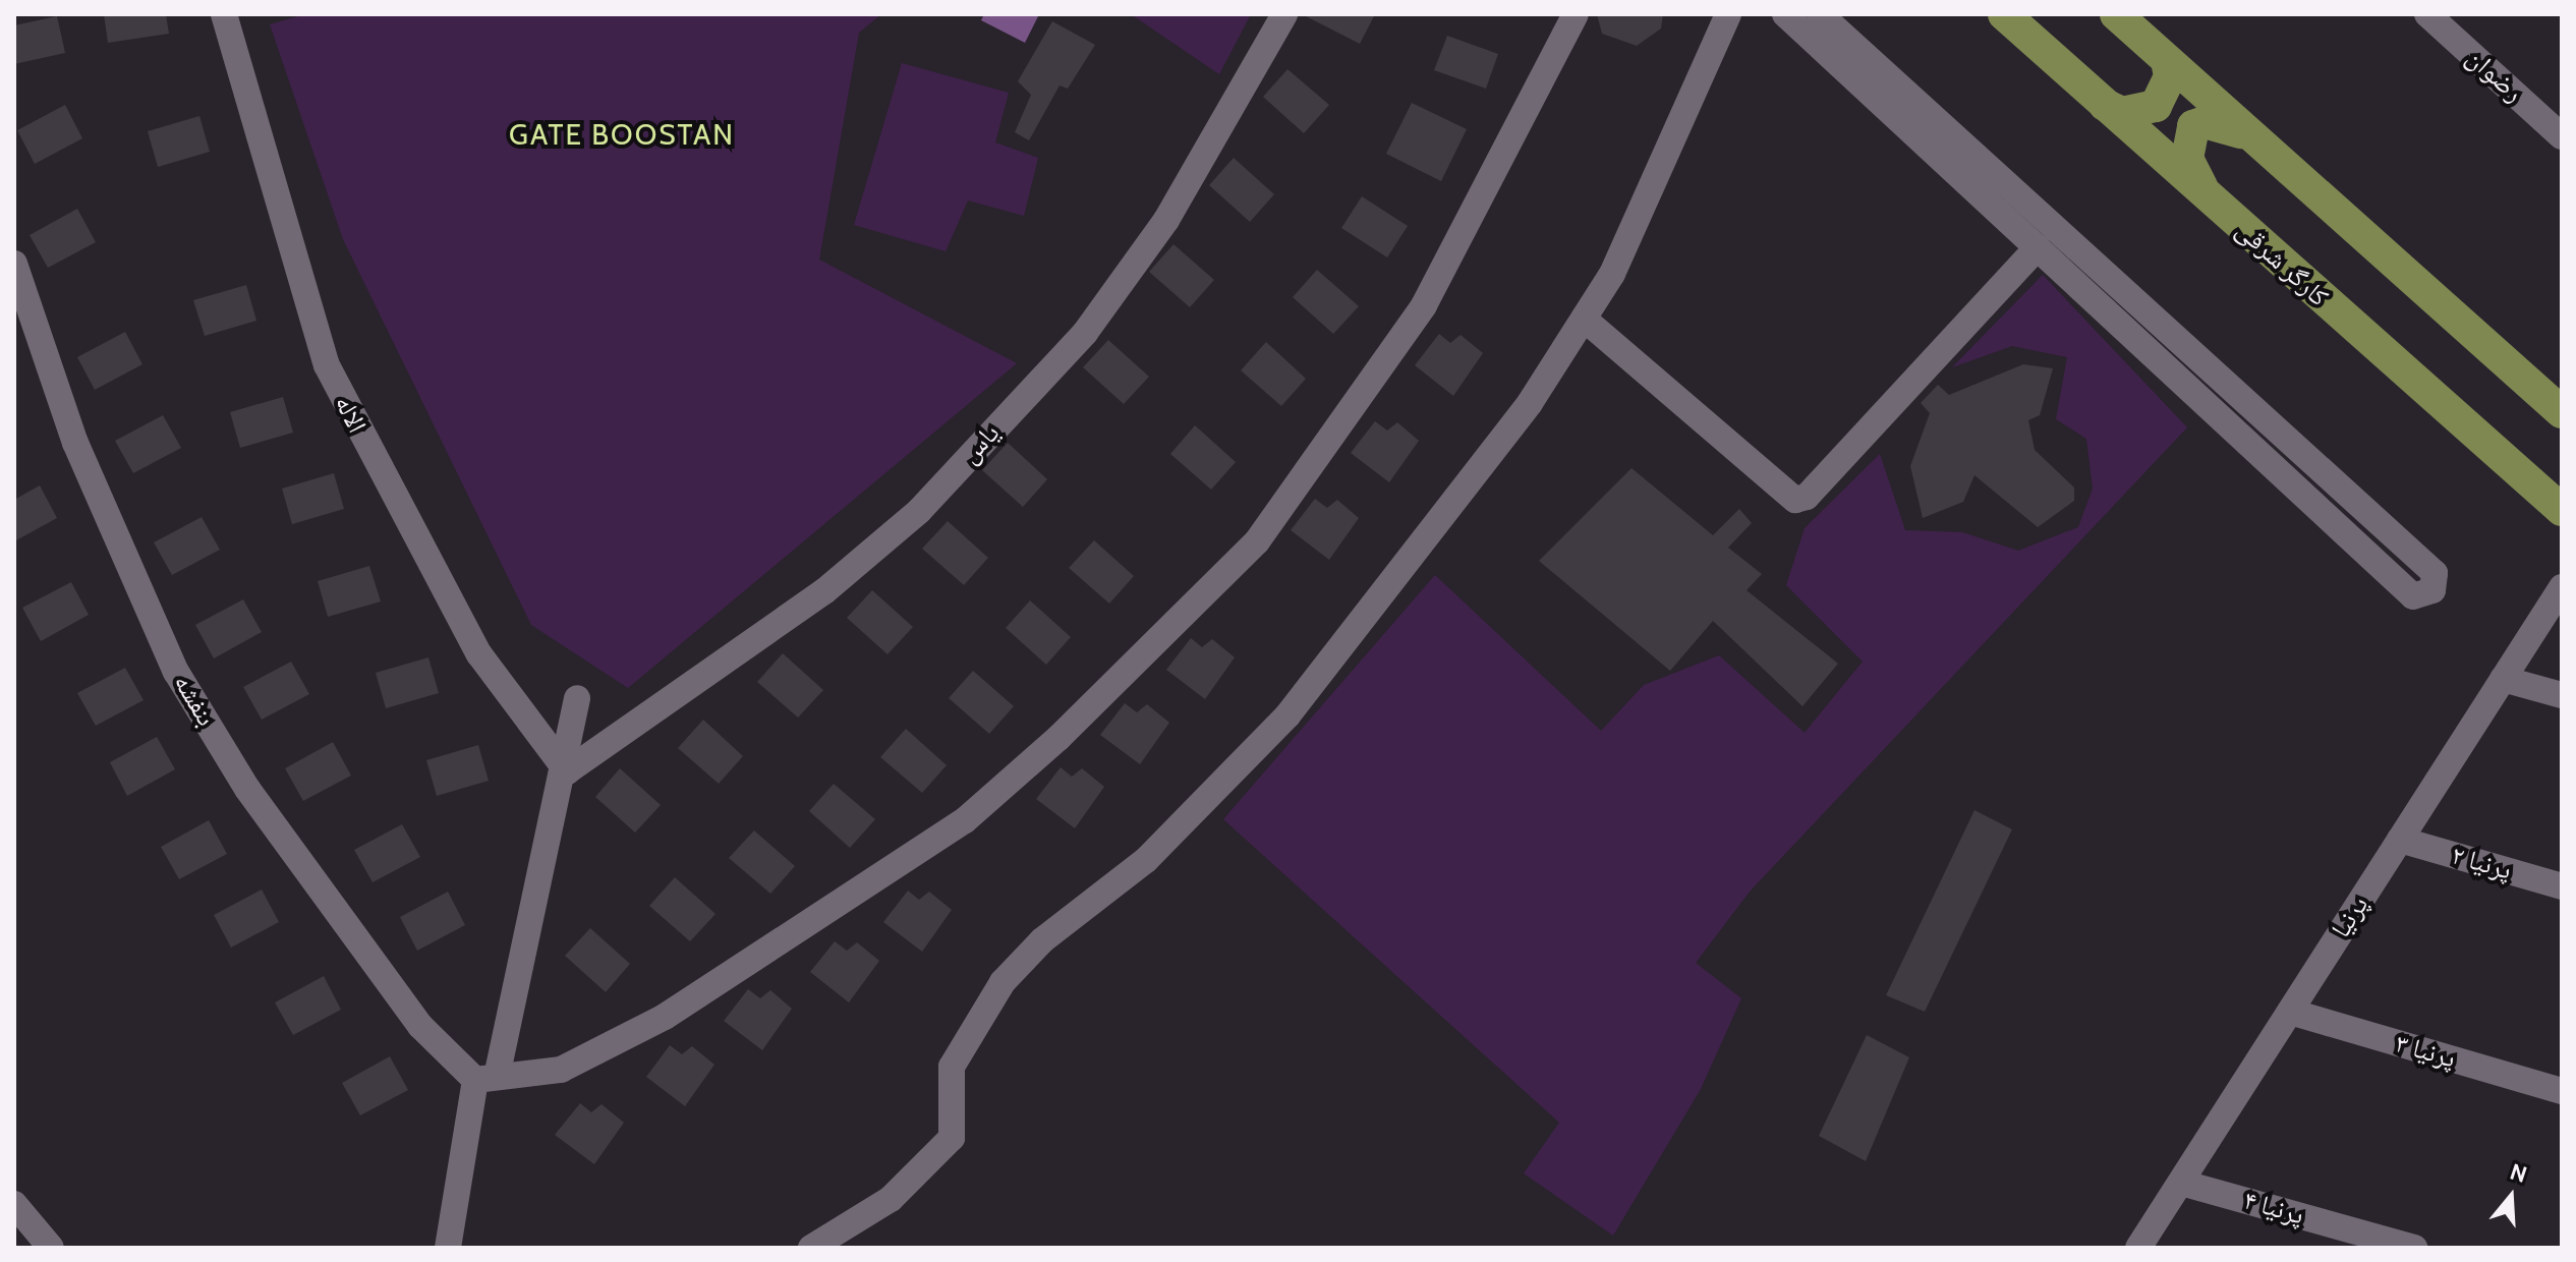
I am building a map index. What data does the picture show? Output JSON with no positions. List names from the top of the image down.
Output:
{
  "streets": {
    "main road": ["کارگر شرقی"],
    "street": [
      "رضوان",
      "الاله",
      "یاس",
      "بنفشه",
      "پرنیا ۲",
      "پرنیا",
      "پرنیا ۳",
      "پرنیا ۴"
    ]
  },
  "crossings": [
    ["الاله", "یاس"],
    ["پرنیا ۲", "پرنیا"],
    ["پرنیا", "پرنیا ۳"],
    ["پرنیا", "پرنیا ۴"]
  ],
  "districts": ["GATE BOOSTAN"],
  "north": "top"
}
